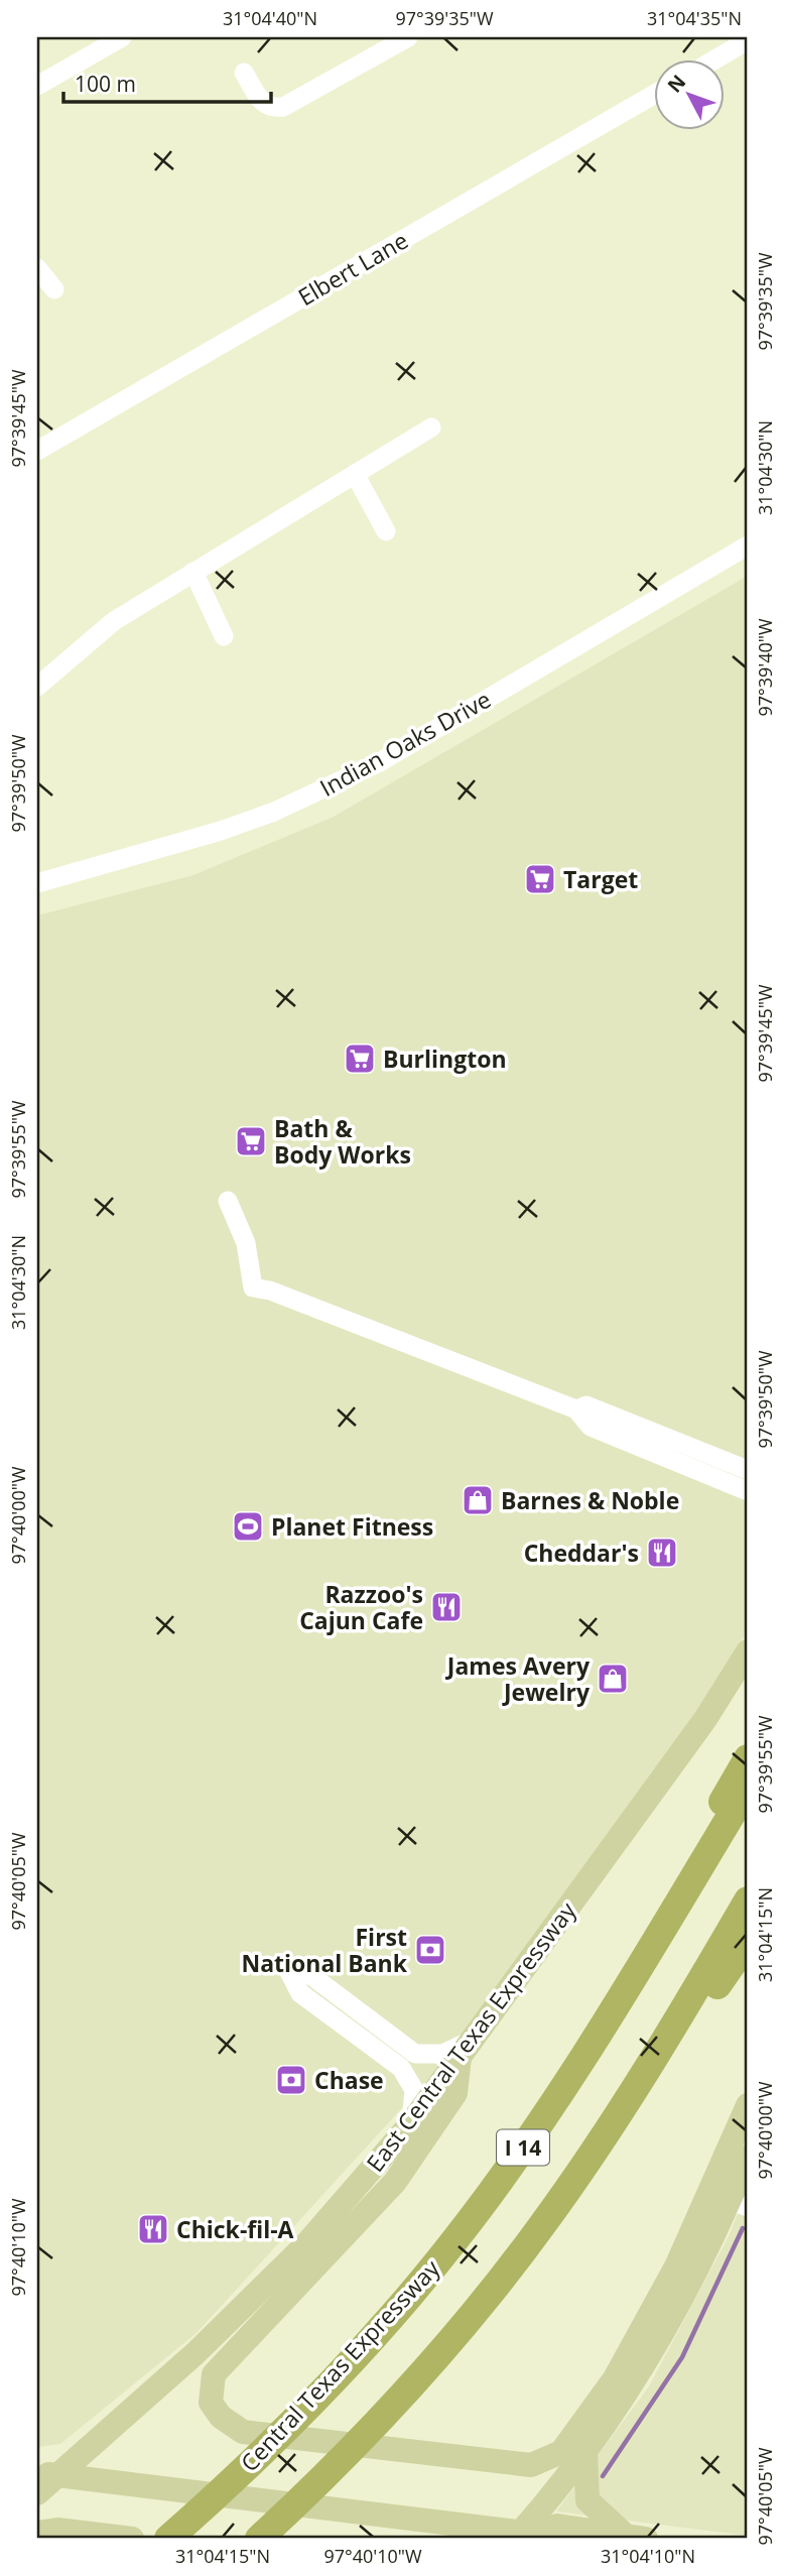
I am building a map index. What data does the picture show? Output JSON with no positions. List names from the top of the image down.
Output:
{
  "streets": {
    "highway": ["I 14", "Central Texas Expressway"],
    "main road": ["East Central Texas Expressway"],
    "street": ["Elbert Lane", "Indian Oaks Drive"]
  },
  "places": {
    "supermarket": ["Target", "Burlington", "Bath & Body Works"],
    "shop": ["Barnes & Noble", "James Avery Jewelry"],
    "sports": ["Planet Fitness"],
    "restaurant": ["Cheddar's", "Razzoo's Cajun Cafe", "Chick-fil-A"],
    "bank": ["First National Bank", "Chase"]
  },
  "scale_bar": "100 m",
  "north": "top left",
  "coordinates": [
    "31°04'40\"N",
    "97°39'35\"W",
    "31°04'35\"N",
    "97°39'45\"W",
    "31°04'30\"N",
    "97°39'40\"W",
    "97°39'50\"W",
    "97°39'55\"W",
    "97°40'00\"W",
    "97°40'05\"W",
    "31°04'15\"N",
    "97°40'10\"W",
    "31°04'10\"N"
  ]
}
